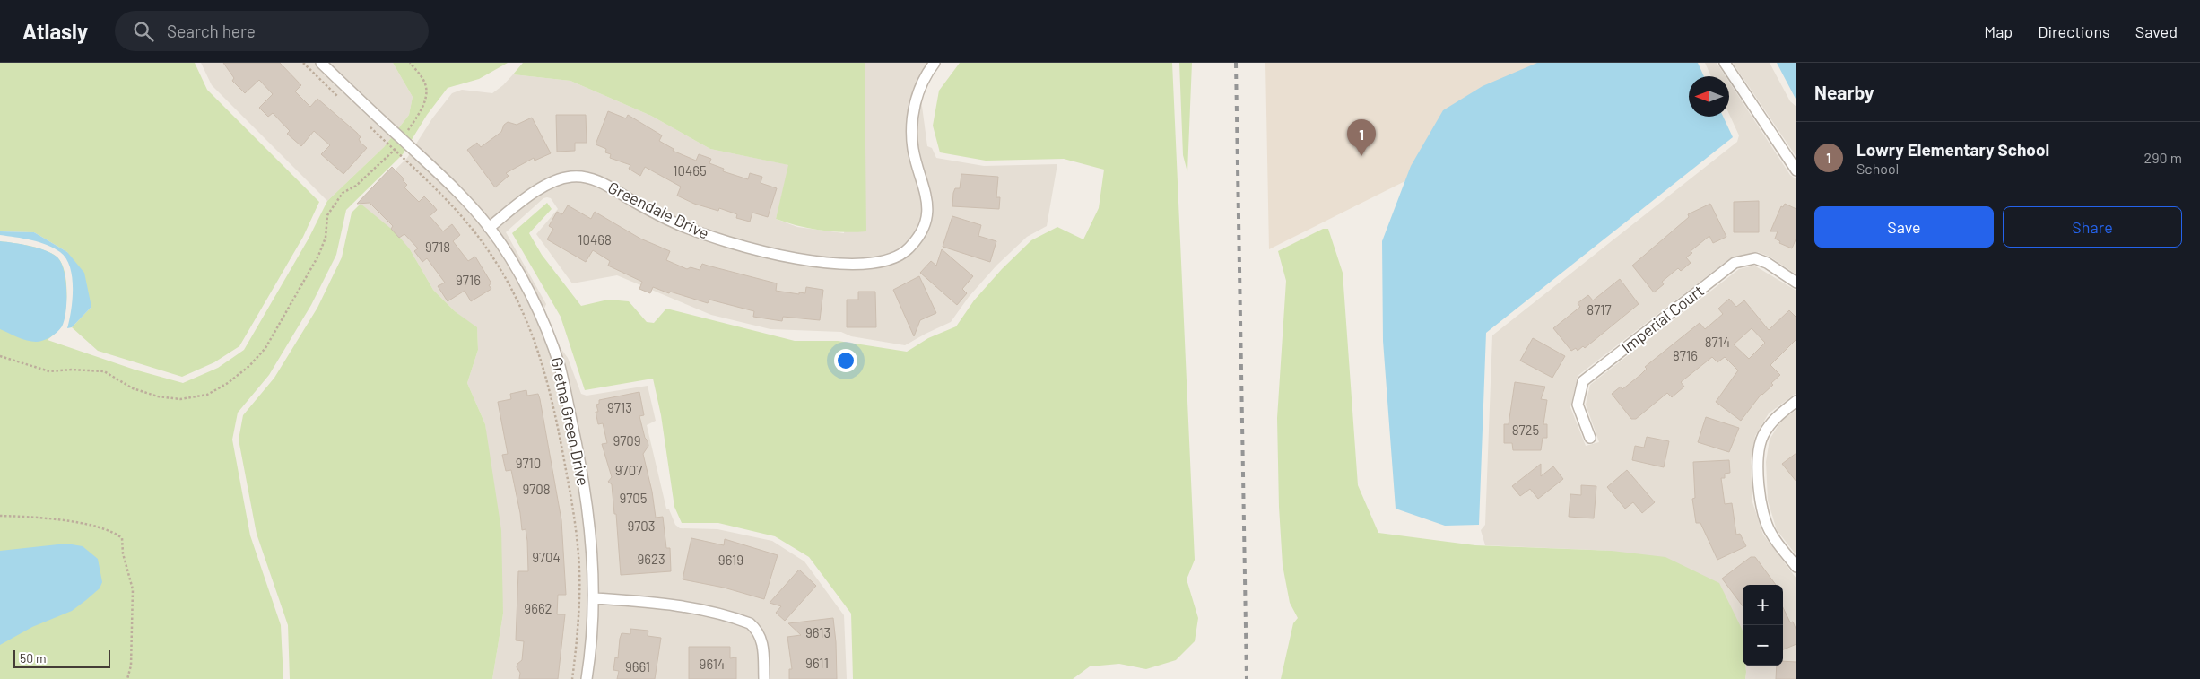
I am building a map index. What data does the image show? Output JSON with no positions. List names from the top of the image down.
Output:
{
  "streets": {
    "street": ["Greendale Drive", "Imperial Court", "Gretna Green Drive"]
  },
  "crossings": [
    ["Greendale Drive", "Gretna Green Drive"]
  ],
  "house_numbers": [
    "10465",
    "10468",
    "9718",
    "9716",
    "8717",
    "8714",
    "8716",
    "9713",
    "8725",
    "9709",
    "9710",
    "9707",
    "9708",
    "9705",
    "9703",
    "9704",
    "9623",
    "9619",
    "9662",
    "9613",
    "9611",
    "9614",
    "9661"
  ],
  "scale_bar": "50 m",
  "north": "left",
  "page": {
    "header": "Atlasly",
    "search": "Search here",
    "nav": ["Map", "Directions", "Saved"],
    "heading": "Nearby",
    "pins": "1",
    "list": [
      {
        "mark": "1",
        "name": "Lowry Elementary School",
        "note": "School",
        "value": "290 m"
      }
    ],
    "buttons": ["Save", "Share"],
    "map_buttons": ["+", "−"],
    "scale": "50 m"
  }
}
